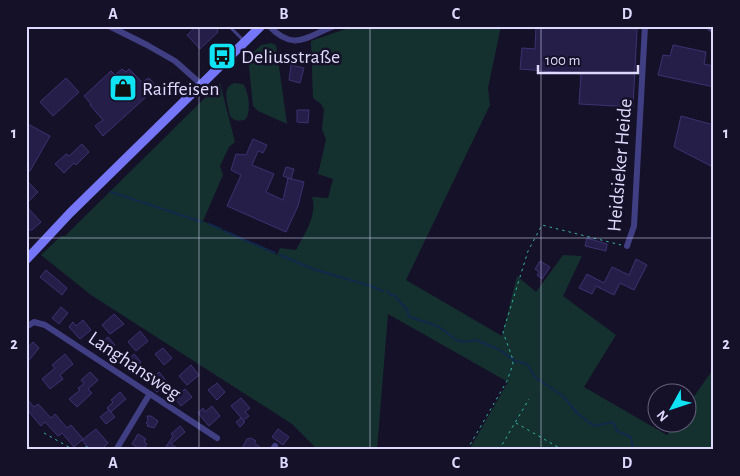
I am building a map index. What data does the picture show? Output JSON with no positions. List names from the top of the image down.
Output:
{
  "streets": {
    "street": ["Heidsieker Heide", "Langhansweg"]
  },
  "places": {
    "bus stop": ["Deliusstraße"],
    "shop": ["Raiffeisen"]
  },
  "scale_bar": "100 m",
  "north": "bottom left",
  "grid": {
    "columns": [
      "A",
      "B",
      "C",
      "D"
    ],
    "rows": ["1", "2"]
  }
}
